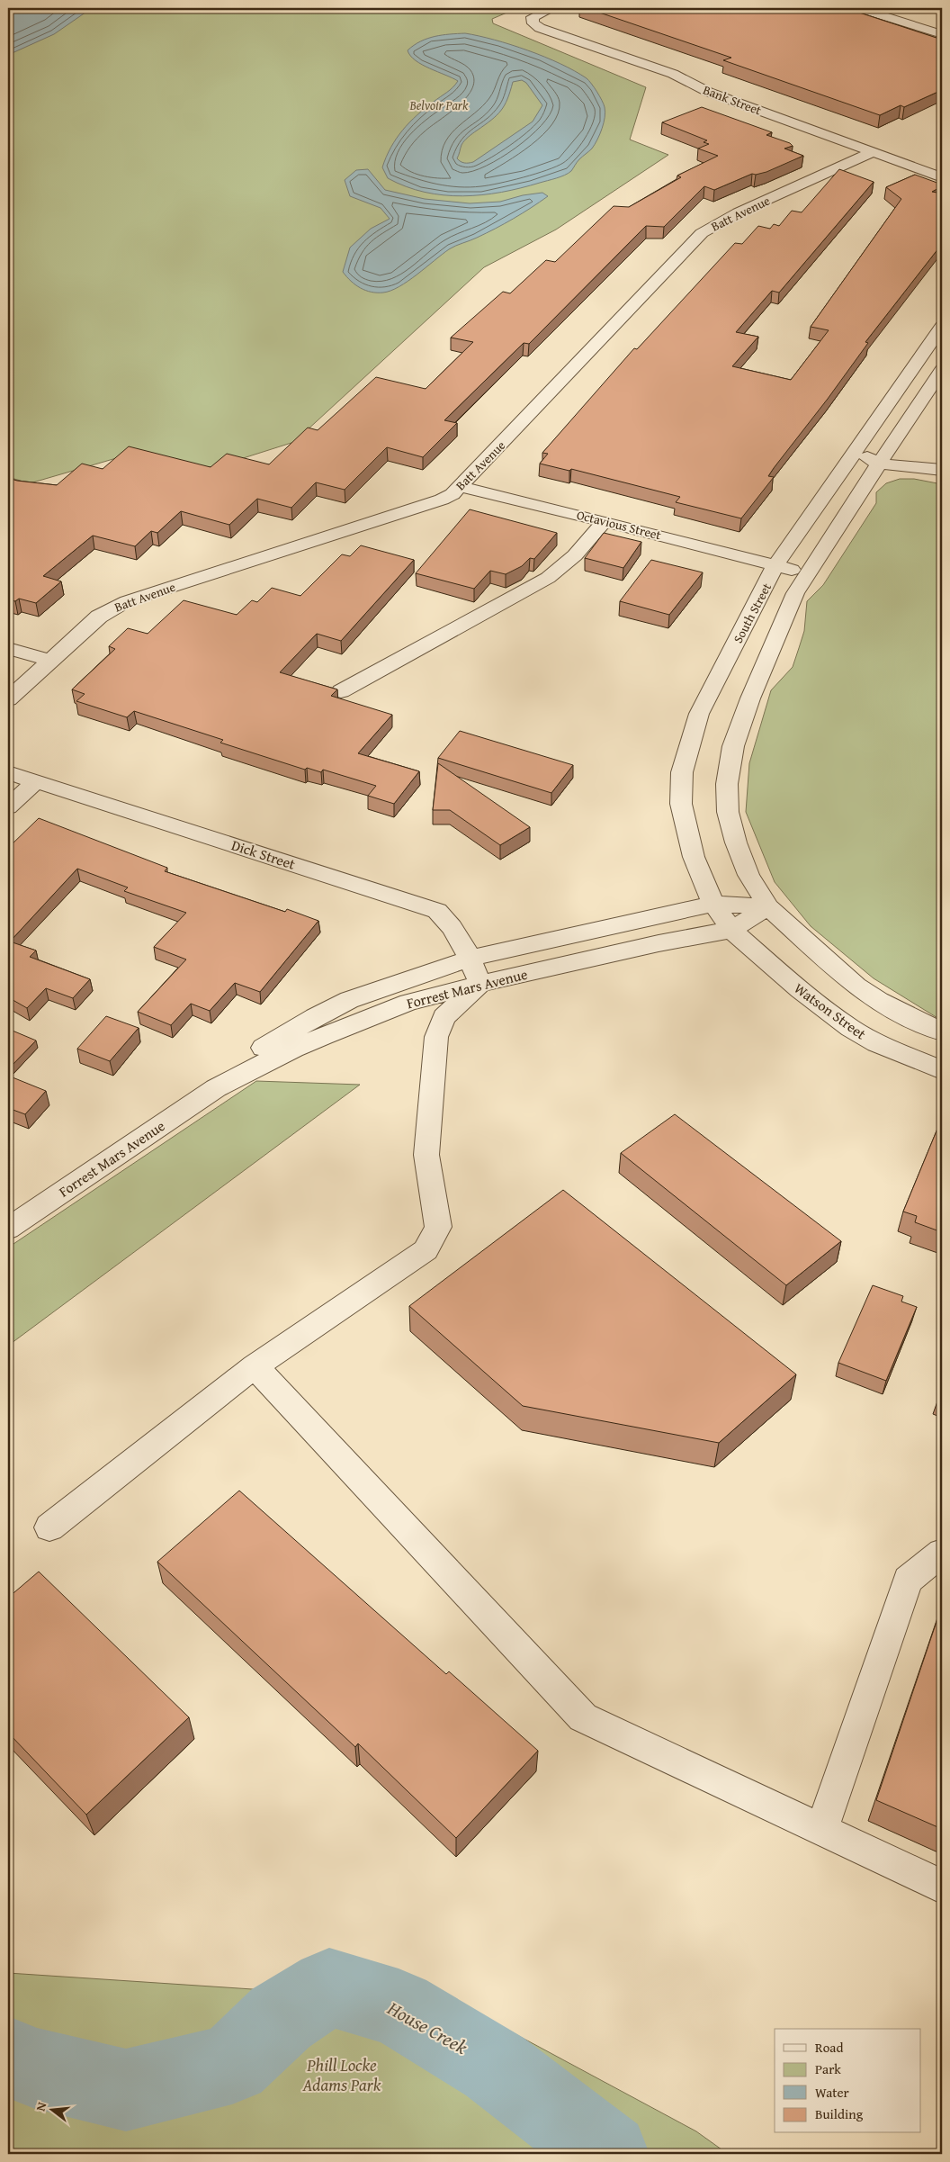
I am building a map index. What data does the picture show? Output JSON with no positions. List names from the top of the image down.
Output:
{
  "streets": {
    "street": [
      "Bank Street",
      "Batt Avenue",
      "Octavious Street",
      "South Street",
      "Dick Street",
      "Forrest Mars Avenue",
      "Watson Street"
    ]
  },
  "crossings": [
    ["Bank Street", "Batt Avenue"],
    ["Batt Avenue", "Octavious Street"],
    ["Octavious Street", "South Street"],
    ["South Street", "Forrest Mars Avenue"],
    ["South Street", "Watson Street"],
    ["Dick Street", "Forrest Mars Avenue"],
    ["Forrest Mars Avenue", "Watson Street"]
  ],
  "water": ["House Creek"],
  "parks": ["Belvoir Park", "Phill Locke Adams Park"],
  "legend": [
    "Road",
    "Park",
    "Water",
    "Building"
  ],
  "north": "left"
}
